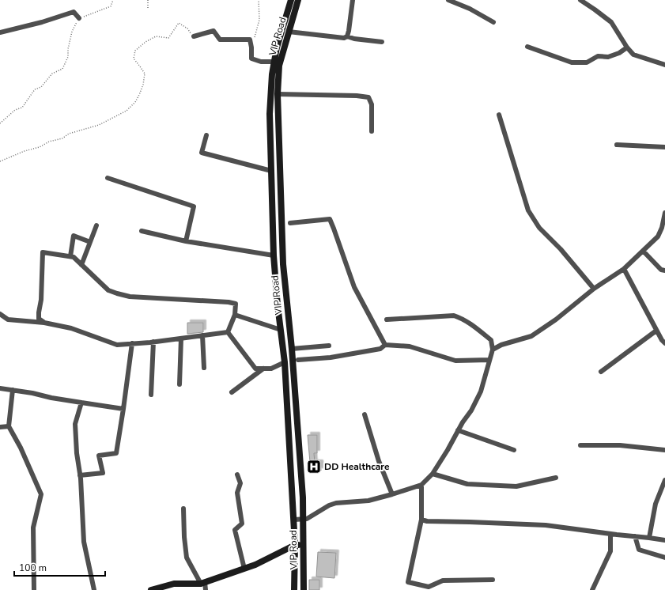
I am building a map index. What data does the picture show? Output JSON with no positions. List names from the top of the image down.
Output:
{
  "streets": {
    "main road": ["VIP Road"]
  },
  "places": {
    "hospital": ["DD Healthcare"]
  },
  "scale_bar": "100 m"
}
